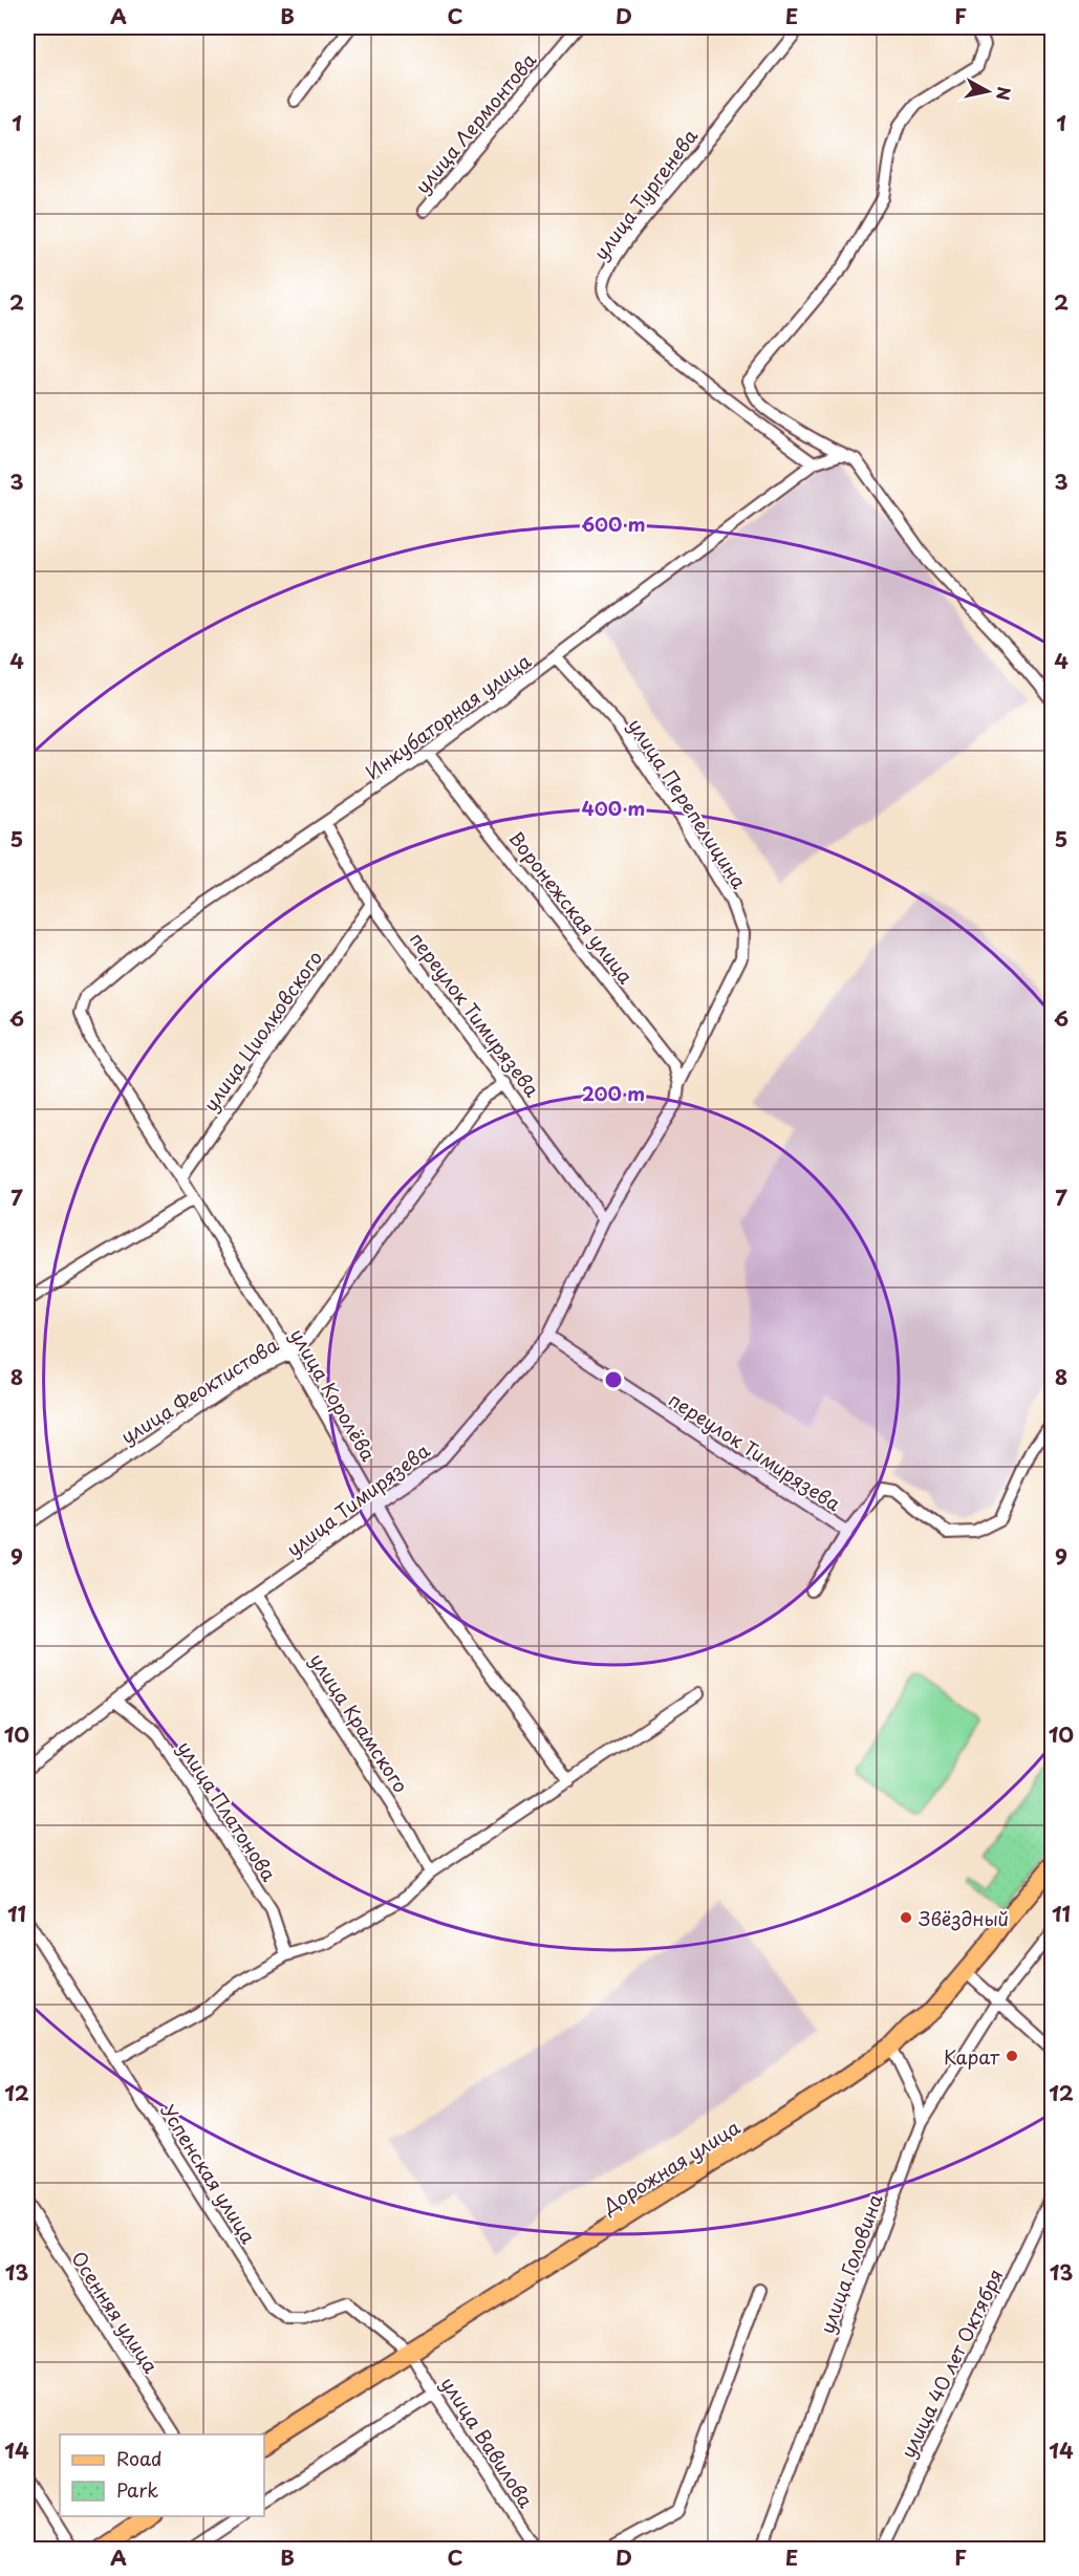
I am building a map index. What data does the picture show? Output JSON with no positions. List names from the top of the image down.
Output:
{
  "streets": {
    "main road": ["Дорожная улица"],
    "street": [
      "улица Лермонтова",
      "улица Тургенева",
      "Инкубаторная улица",
      "улица Перепелицина",
      "Воронежская улица",
      "переулок Тимирязева",
      "улица Циолковского",
      "улица Феоктистова",
      "улица Королёва",
      "улица Тимирязева",
      "улица Крамского",
      "улица Платонова",
      "Успенская улица",
      "улица Головина",
      "Осенняя улица",
      "улица 40 лет Октября",
      "улица Вавилова"
    ]
  },
  "crossings": [
    ["улица Тургенева", "Инкубаторная улица"],
    ["Инкубаторная улица", "улица Перепелицина"],
    ["Инкубаторная улица", "Воронежская улица"],
    ["Инкубаторная улица", "переулок Тимирязева"],
    ["Инкубаторная улица", "улица Королёва"],
    ["улица Перепелицина", "Воронежская улица"],
    ["улица Перепелицина", "улица Тимирязева"],
    ["Воронежская улица", "улица Тимирязева"],
    ["переулок Тимирязева", "улица Циолковского"],
    ["переулок Тимирязева", "улица Феоктистова"],
    ["переулок Тимирязева", "улица Тимирязева"],
    ["улица Циолковского", "улица Королёва"],
    ["улица Феоктистова", "улица Королёва"],
    ["улица Королёва", "улица Тимирязева"],
    ["улица Тимирязева", "улица Крамского"],
    ["улица Тимирязева", "улица Платонова"],
    ["Дорожная улица", "Успенская улица"],
    ["Дорожная улица", "улица Вавилова"],
    ["Успенская улица", "улица Вавилова"]
  ],
  "places": ["Звёздный", "Карат"],
  "legend": ["Road", "Park"],
  "north": "right",
  "grid": {
    "columns": [
      "A",
      "B",
      "C",
      "D",
      "E",
      "F"
    ],
    "rows": [
      "1",
      "2",
      "3",
      "4",
      "5",
      "6",
      "7",
      "8",
      "9",
      "10",
      "11",
      "12",
      "13",
      "14"
    ]
  },
  "rings": ["600 m", "400 m", "200 m"]
}
